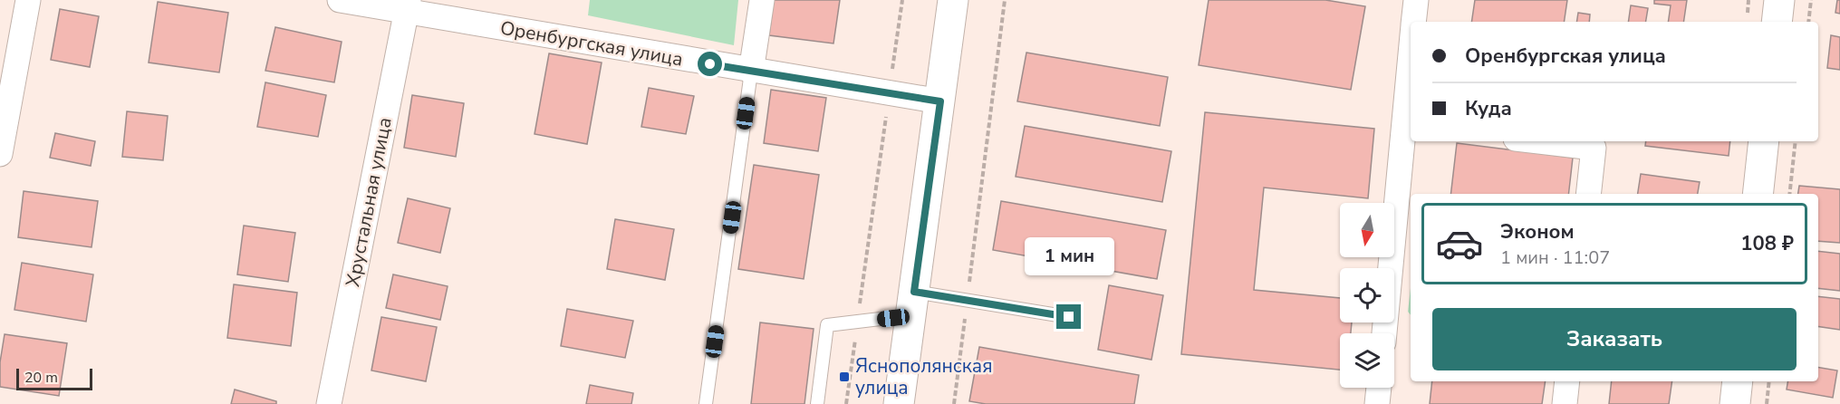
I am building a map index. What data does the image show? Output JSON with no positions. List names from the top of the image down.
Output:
{
  "streets": {
    "street": ["Оренбургская улица", "Хрустальная улица"]
  },
  "crossings": [
    ["Оренбургская улица", "Хрустальная улица"]
  ],
  "places": {
    "transit": ["Яснополянская улица"]
  },
  "scale_bar": "20 m",
  "north": "bottom",
  "page": {
    "banner": ["Оренбургская улица", "Куда"],
    "list": [
      {
        "name": "Эконом",
        "note": "1 мин · 11:07",
        "value": "108 ₽"
      }
    ],
    "bubble": "1 мин",
    "buttons": "Заказать",
    "scale": "20 m"
  }
}
